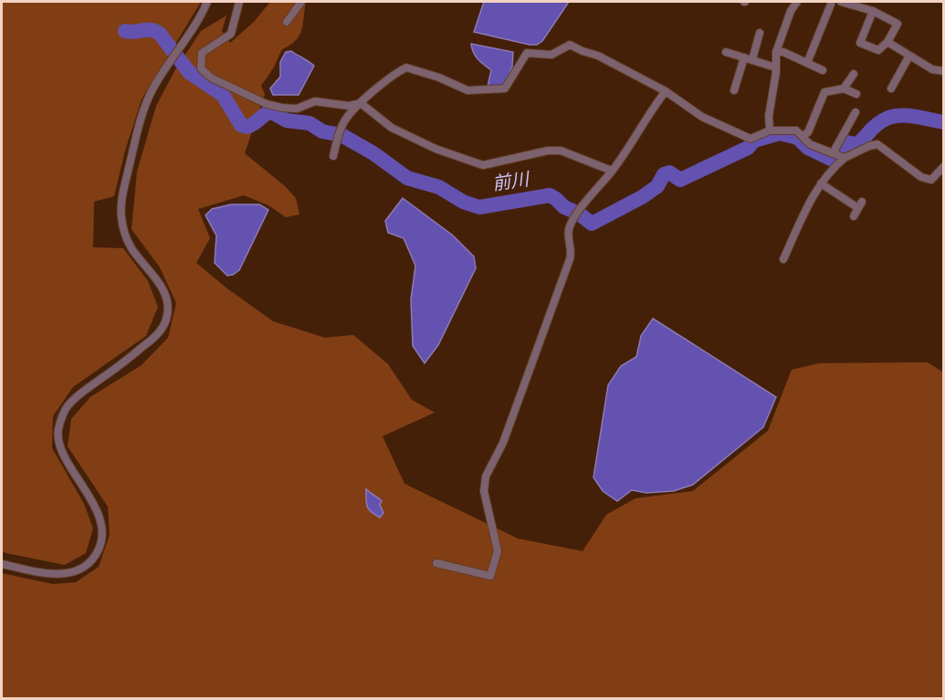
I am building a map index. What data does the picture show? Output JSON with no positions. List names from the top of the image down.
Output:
{
  "water": ["前川"]
}
